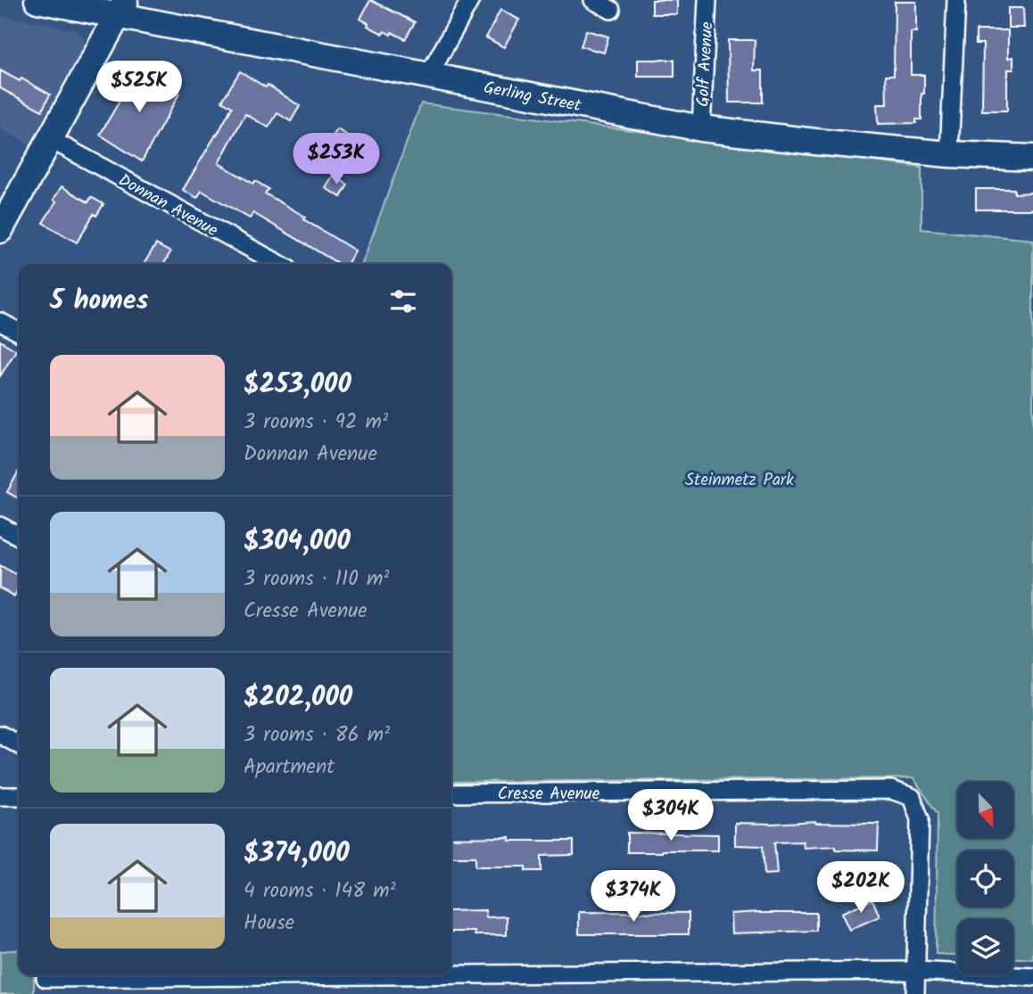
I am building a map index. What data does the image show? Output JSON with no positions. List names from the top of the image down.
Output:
{
  "streets": {
    "street": [
      "Golf Avenue",
      "Gerling Street",
      "Donnan Avenue",
      "Cresse Avenue"
    ]
  },
  "crossings": [
    ["Golf Avenue", "Gerling Street"]
  ],
  "parks": ["Steinmetz Park"],
  "north": "bottom right",
  "page": {
    "price": [
      "$525K",
      "$253K",
      "$304K",
      "$202K",
      "$374K"
    ],
    "heading": "5 homes",
    "list": [
      {
        "name": "$253,000",
        "note": "3 rooms · 92 m² · Donnan Avenue"
      },
      {
        "name": "$304,000",
        "note": "3 rooms · 110 m² · Cresse Avenue"
      },
      {
        "name": "$202,000",
        "note": "3 rooms · 86 m² · Apartment"
      },
      {
        "name": "$374,000",
        "note": "4 rooms · 148 m² · House"
      }
    ]
  }
}
